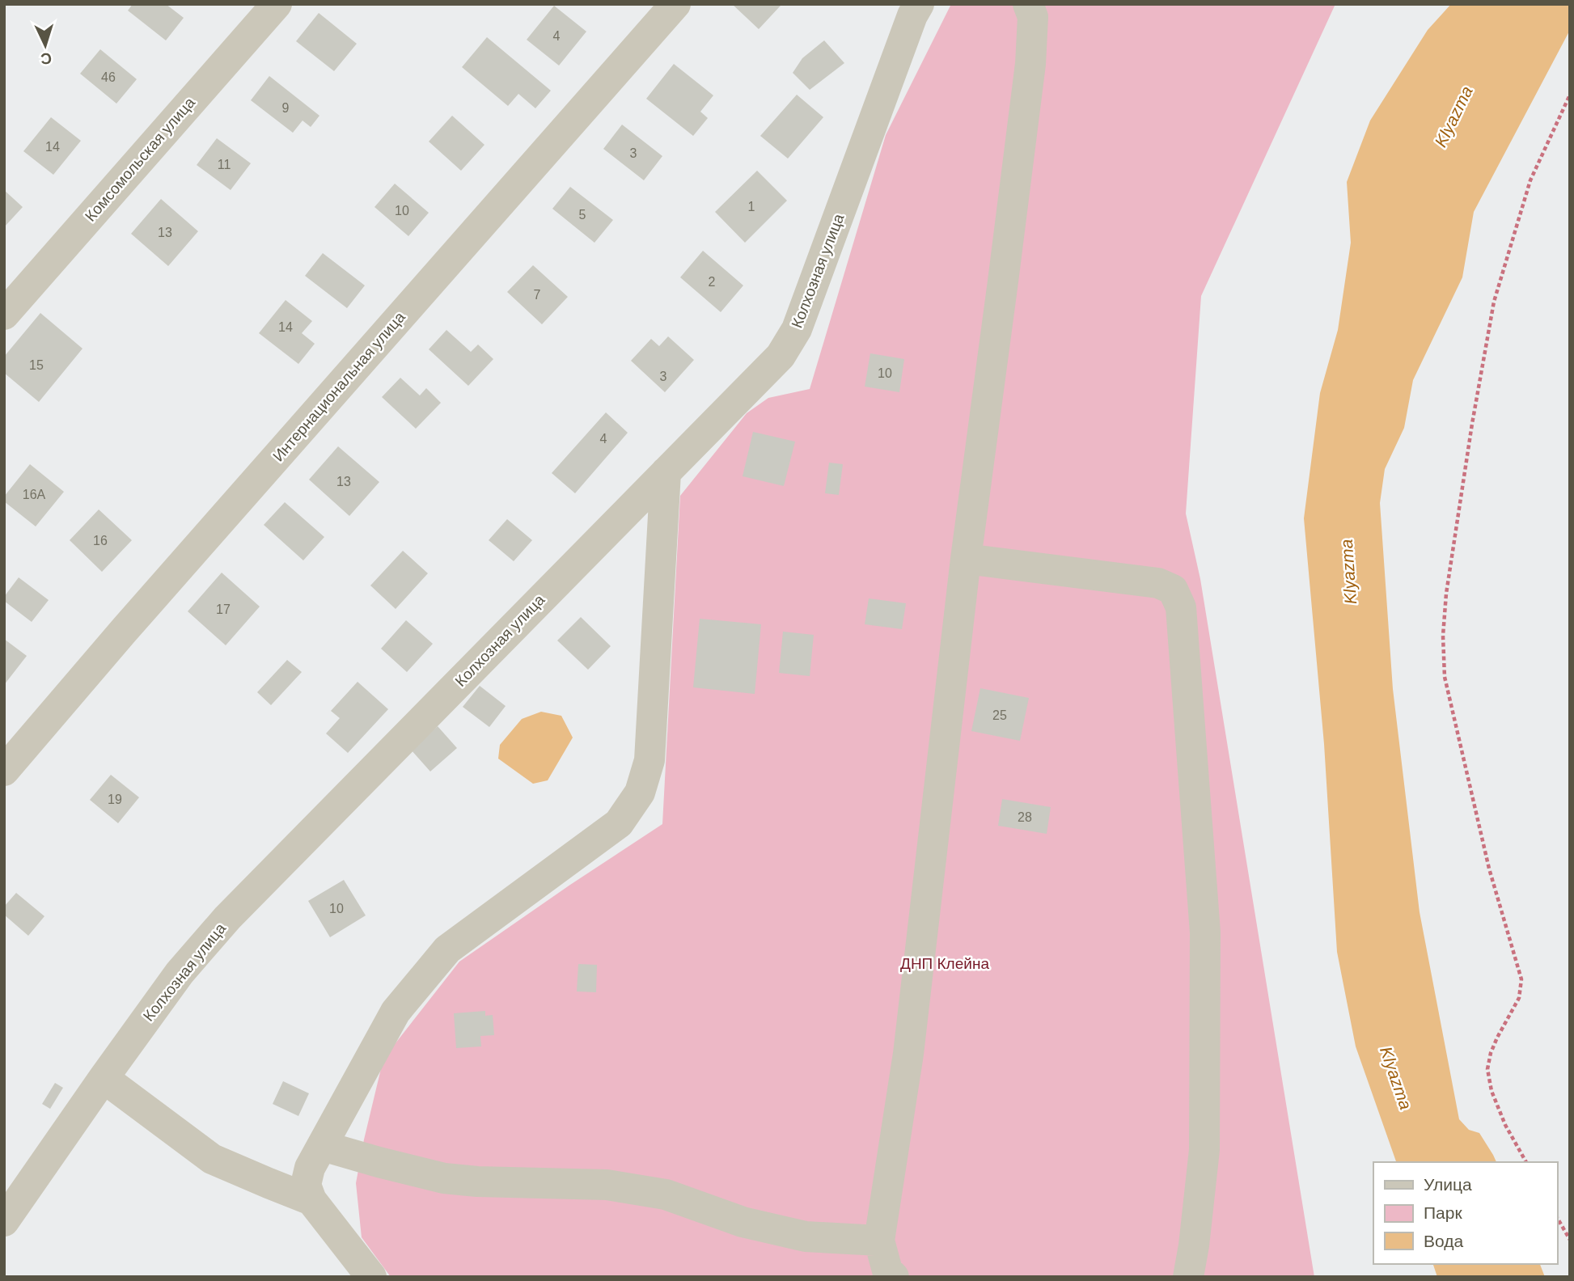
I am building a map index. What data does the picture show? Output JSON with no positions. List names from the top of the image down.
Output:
{
  "streets": {
    "street": ["Комсомольская улица", "Колхозная улица", "Интернациональная улица"]
  },
  "water": ["Klyazma"],
  "parks": ["ДНП Клейна"],
  "house_numbers": [
    "4",
    "46",
    "9",
    "14",
    "3",
    "11",
    "1",
    "10",
    "5",
    "13",
    "2",
    "7",
    "14",
    "15",
    "10",
    "3",
    "4",
    "13",
    "16А",
    "16",
    "17",
    "25",
    "19",
    "28",
    "10"
  ],
  "legend": ["Улица", "Парк", "Вода"],
  "north": "bottom"
}
